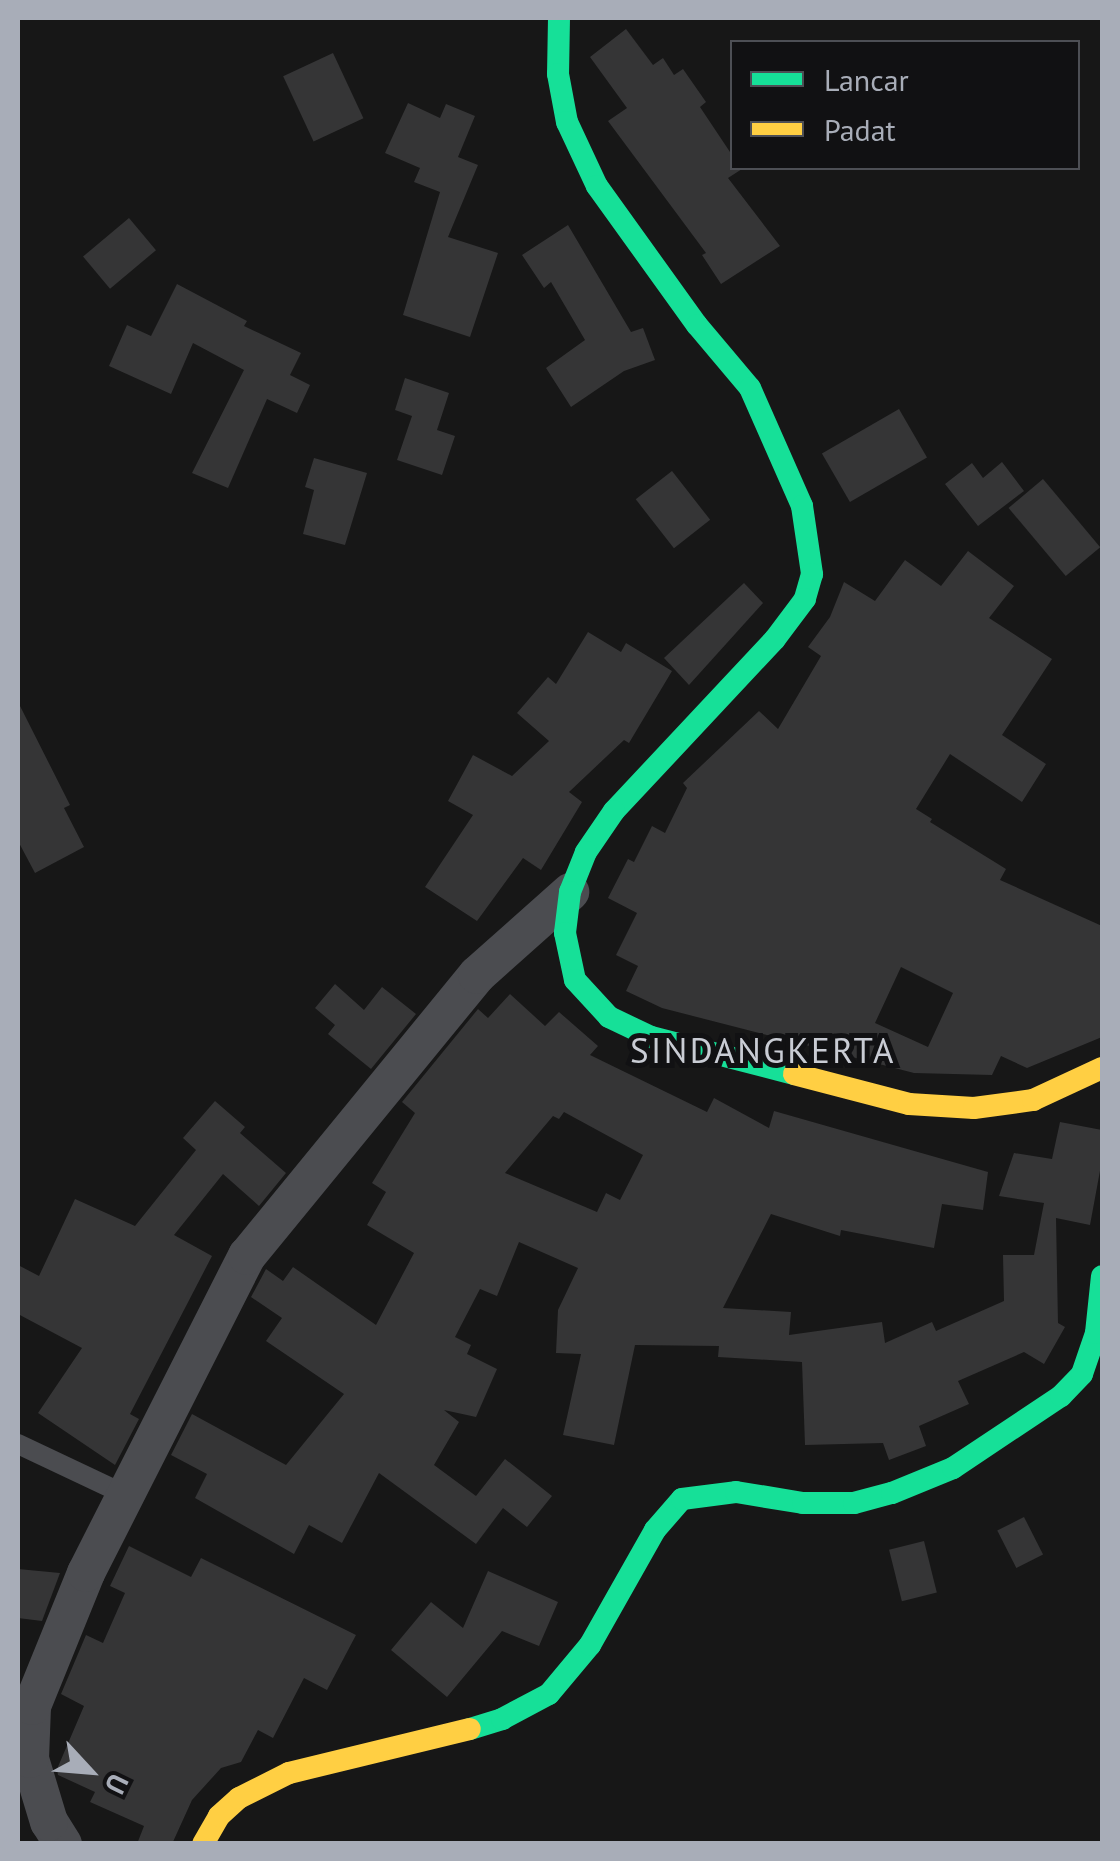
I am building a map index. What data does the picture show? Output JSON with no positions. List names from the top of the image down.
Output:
{
  "districts": ["SINDANGKERTA"],
  "legend": ["Lancar", "Padat"],
  "north": "bottom right"
}
